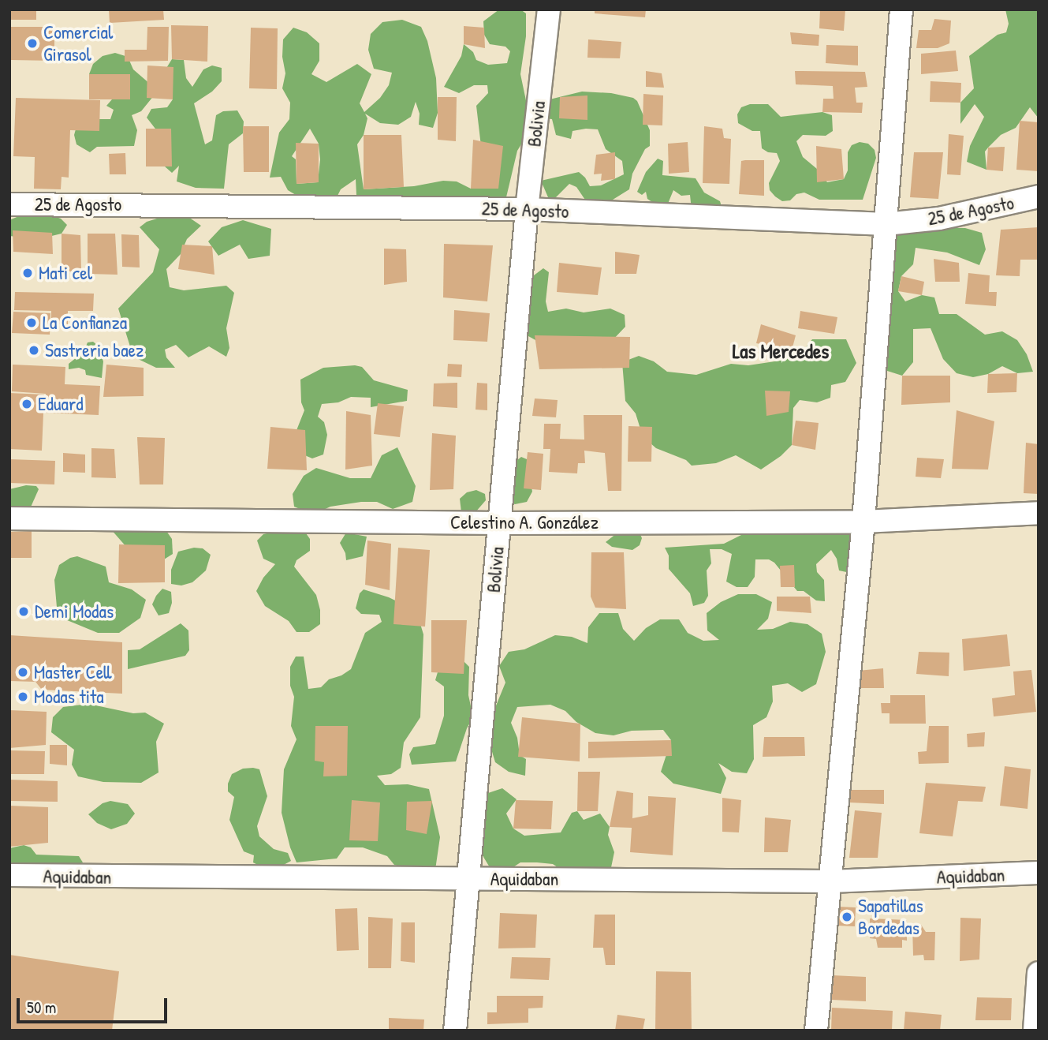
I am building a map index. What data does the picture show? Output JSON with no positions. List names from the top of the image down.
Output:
{
  "streets": {
    "street": [
      "Bolivia",
      "25 de Agosto",
      "Celestino A. González",
      "Aquidaban"
    ]
  },
  "crossings": [
    ["Bolivia", "25 de Agosto"],
    ["Bolivia", "Celestino A. González"],
    ["Bolivia", "Aquidaban"]
  ],
  "districts": ["Las Mercedes"],
  "places": [
    "Comercial Girasol",
    "Mati cel",
    "La Confianza",
    "Sastreria baez",
    "Eduard",
    "Demi Modas",
    "Master Cell",
    "Modas tita",
    "Sapatillas Bordedas"
  ],
  "scale_bar": "50 m"
}
